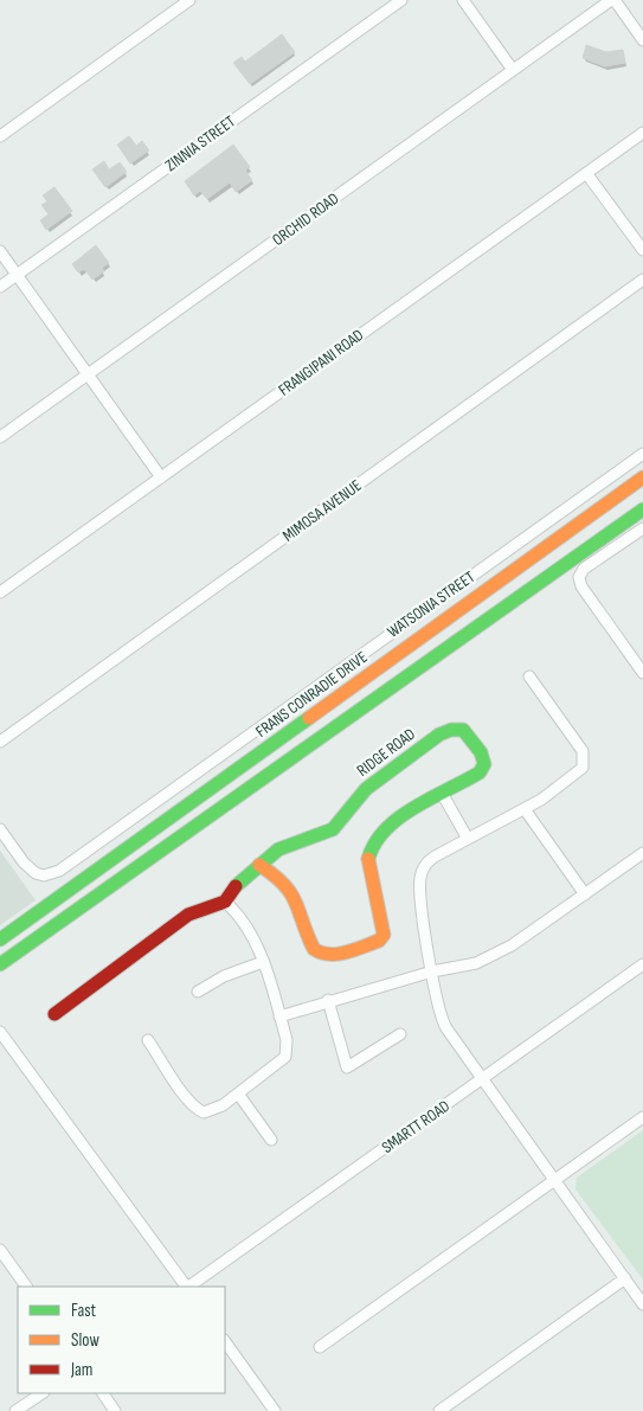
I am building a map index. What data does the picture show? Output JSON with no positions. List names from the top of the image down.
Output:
{
  "streets": {
    "main road": ["FRANS CONRADIE DRIVE", "RIDGE ROAD"],
    "street": [
      "ZINNIA STREET",
      "ORCHID ROAD",
      "FRANGIPANI ROAD",
      "MIMOSA AVENUE",
      "WATSONIA STREET",
      "SMARTT ROAD"
    ]
  },
  "legend": ["Fast", "Slow", "Jam"]
}
